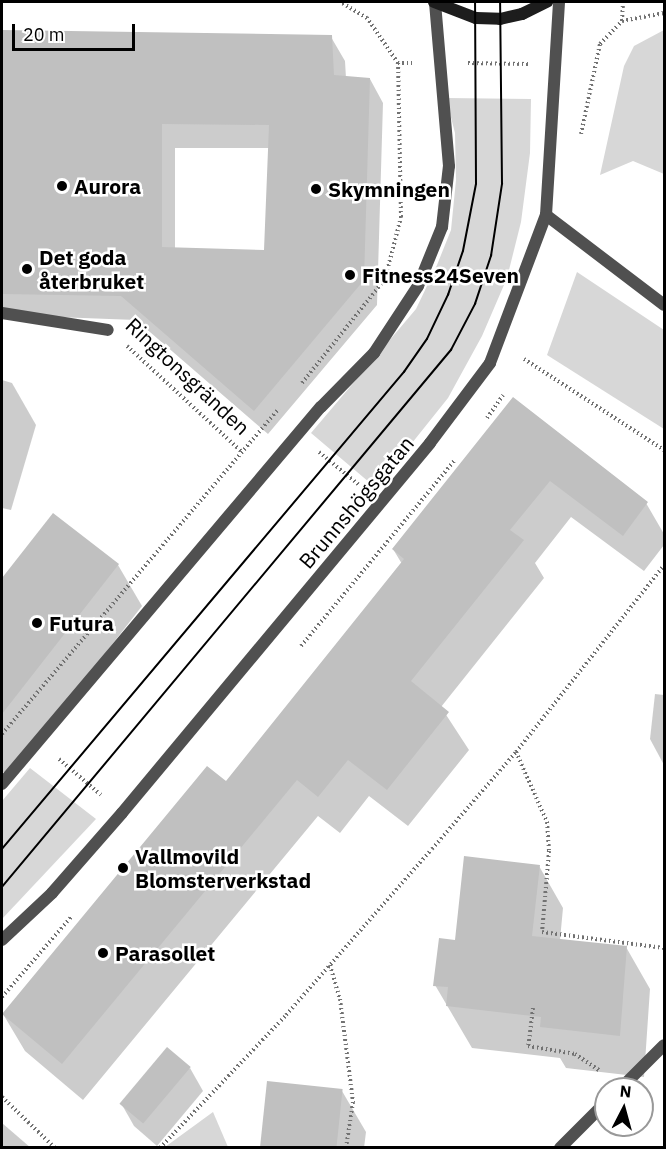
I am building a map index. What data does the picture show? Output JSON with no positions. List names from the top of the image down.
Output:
{
  "streets": {
    "street": ["Ringtonsgränden", "Brunnshögsgatan"]
  },
  "places": [
    "Aurora",
    "Skymningen",
    "Det goda återbruket",
    "Fitness24Seven",
    "Futura",
    "Vallmovild Blomsterverkstad",
    "Parasollet"
  ],
  "scale_bar": "20 m",
  "north": "top"
}
